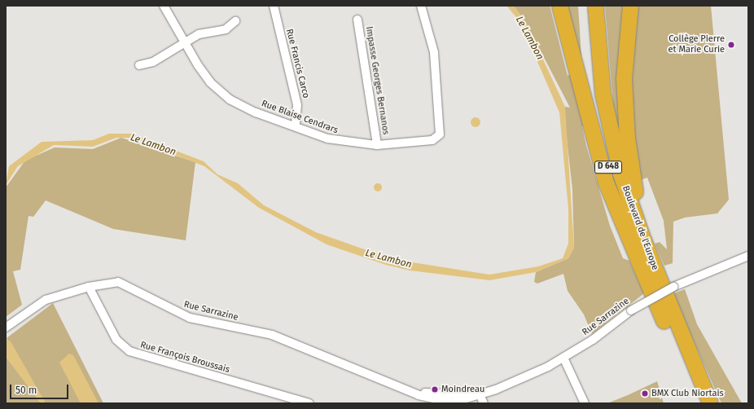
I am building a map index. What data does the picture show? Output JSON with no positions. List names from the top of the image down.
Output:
{
  "streets": {
    "highway": ["D 648", "Boulevard de l'Europe"],
    "street": [
      "Rue Francis Carco",
      "Impasse Georges Bernanos",
      "Rue Blaise Cendrars",
      "Rue Sarrazine",
      "Rue François Broussais"
    ]
  },
  "crossings": [
    ["Rue Francis Carco", "Rue Blaise Cendrars"],
    ["Impasse Georges Bernanos", "Rue Blaise Cendrars"],
    ["Rue Sarrazine", "Rue François Broussais"]
  ],
  "water": ["Le Lambon"],
  "places": ["Collège Pierre et Marie Curie", "Moindreau", "BMX Club Niortais"],
  "scale_bar": "50 m"
}
